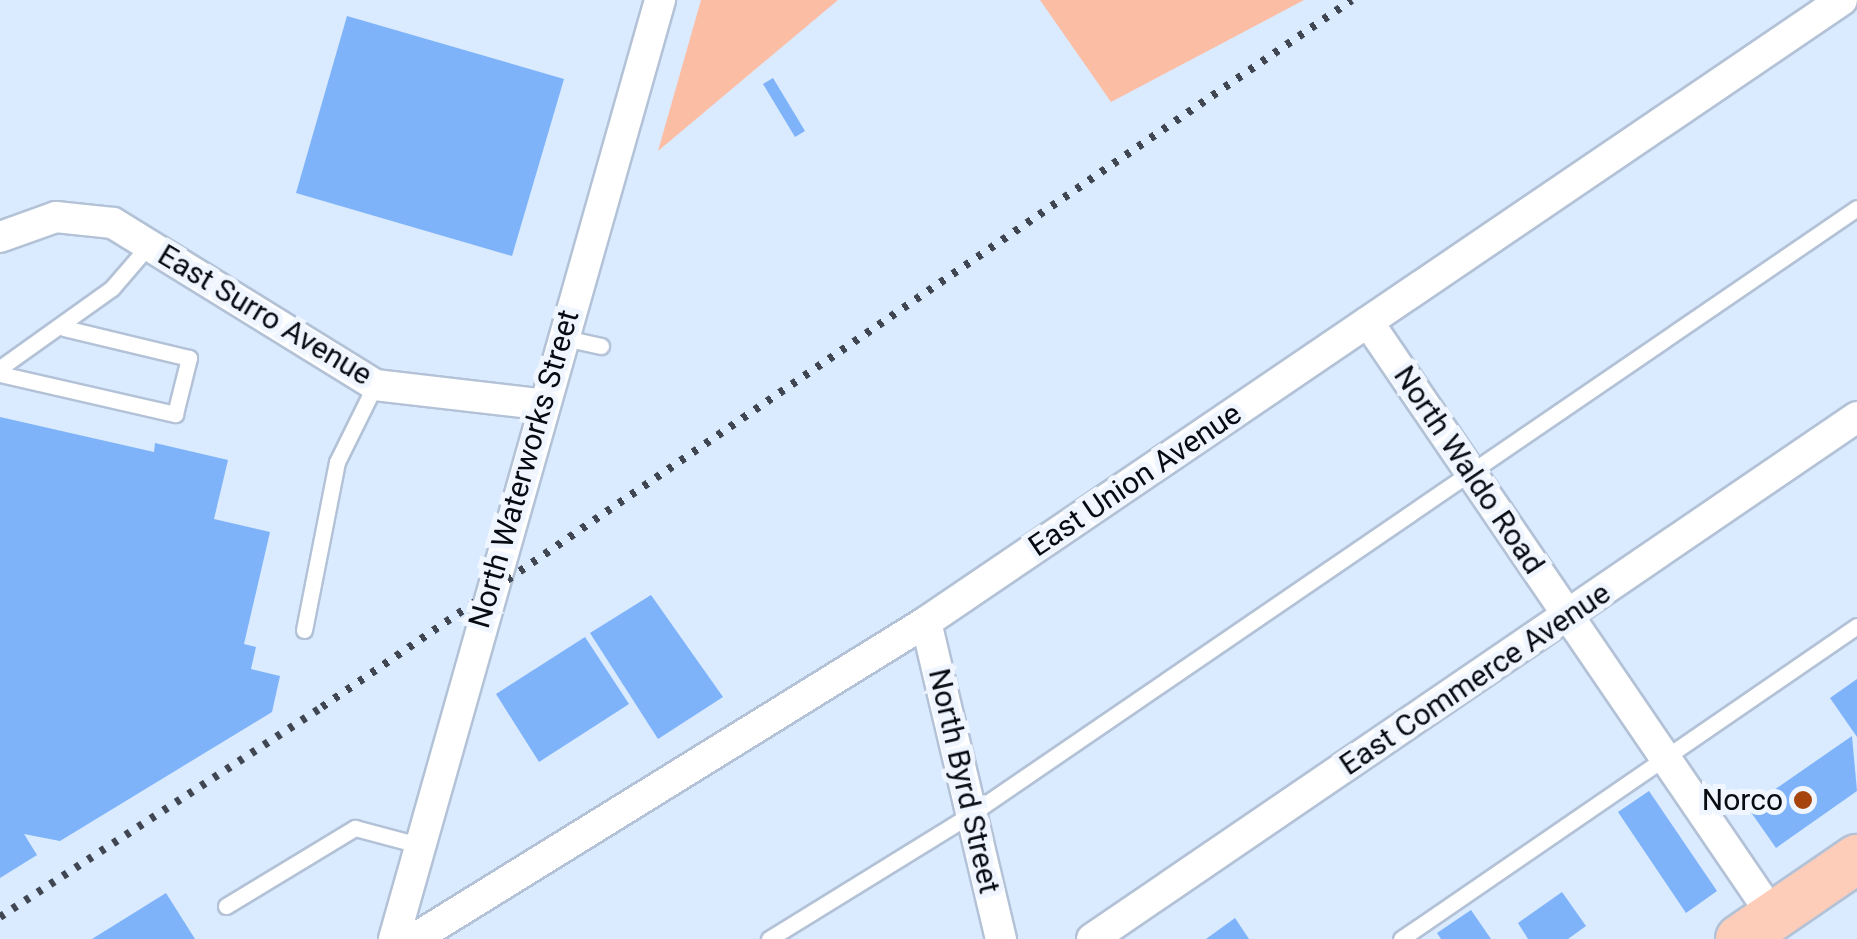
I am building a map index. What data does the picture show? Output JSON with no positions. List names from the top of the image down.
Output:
{
  "streets": {
    "street": [
      "East Surro Avenue",
      "North Waterworks Street",
      "North Waldo Road",
      "East Union Avenue",
      "East Commerce Avenue",
      "North Byrd Street"
    ]
  },
  "crossings": [
    ["East Surro Avenue", "North Waterworks Street"],
    ["North Waldo Road", "East Union Avenue"],
    ["North Waldo Road", "East Commerce Avenue"],
    ["East Union Avenue", "North Byrd Street"]
  ],
  "places": ["Norco"]
}
